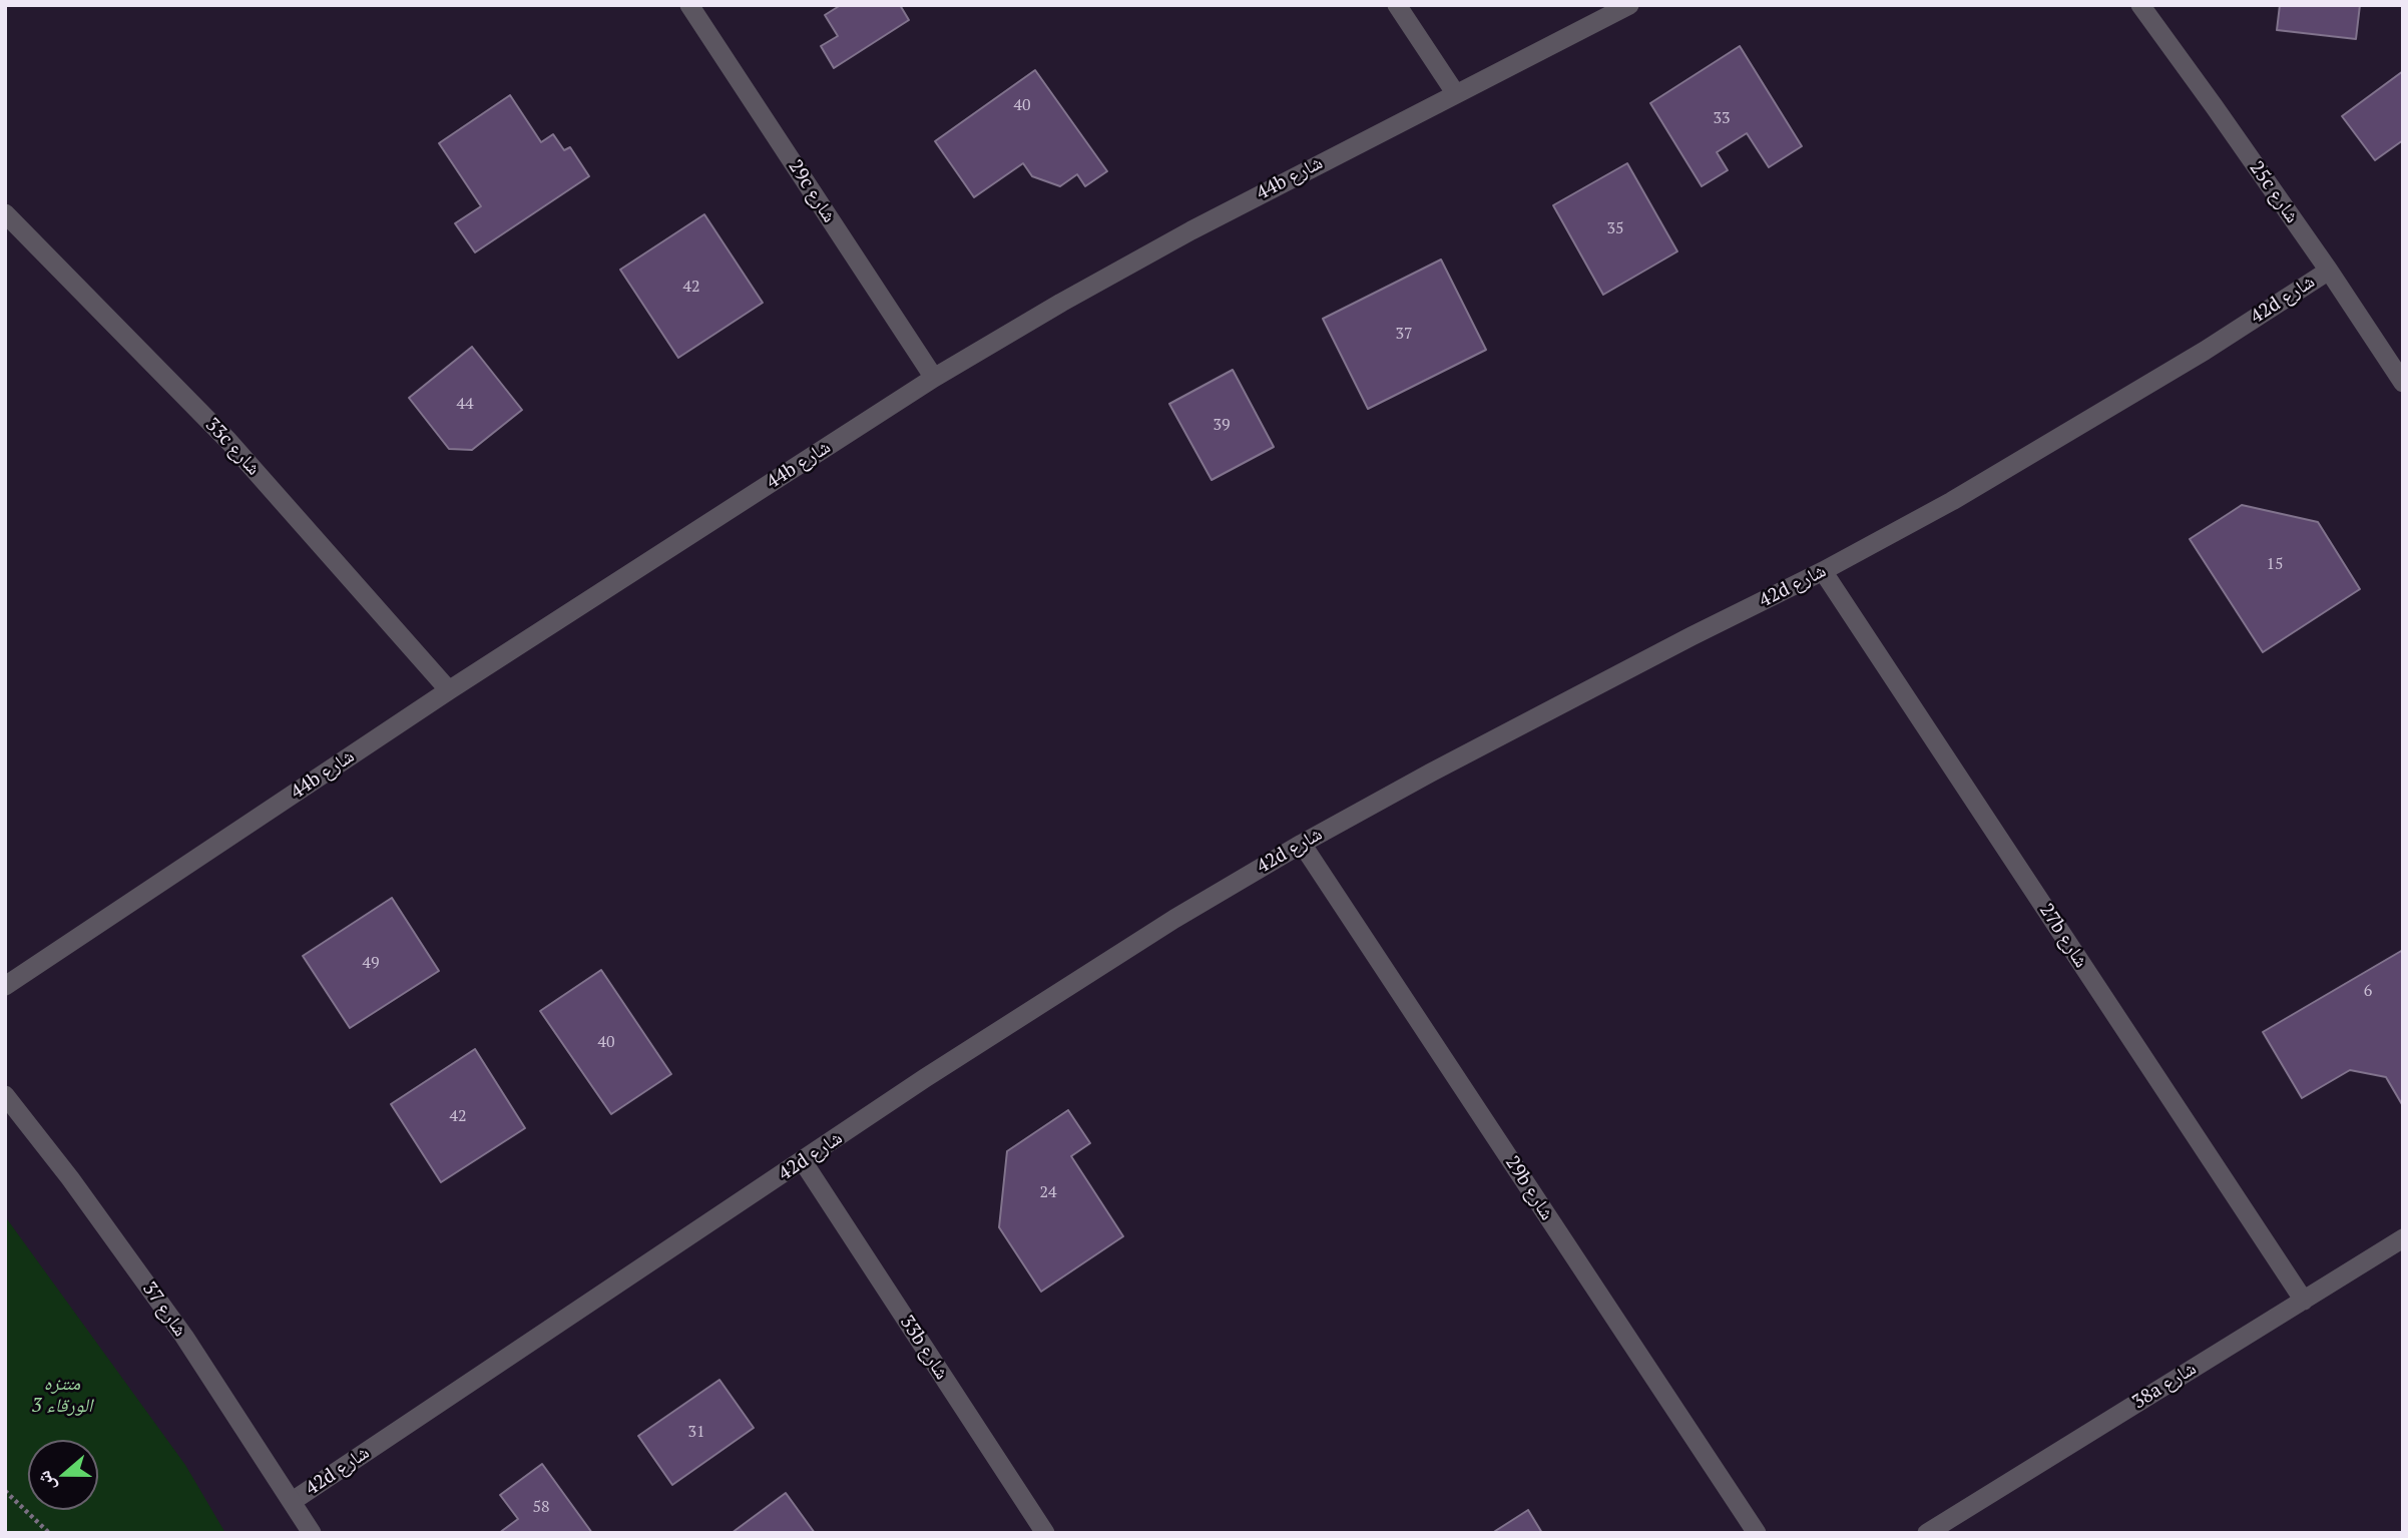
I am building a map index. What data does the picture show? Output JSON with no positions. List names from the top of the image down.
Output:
{
  "streets": {
    "street": [
      "44b شارع",
      "29c شارع",
      "25c شارع",
      "42d شارع",
      "33c شارع",
      "27b شارع",
      "29b شارع",
      "شارع 37",
      "33b شارع",
      "38a شارع"
    ]
  },
  "crossings": [
    ["44b شارع", "29c شارع"],
    ["44b شارع", "33c شارع"],
    ["25c شارع", "42d شارع"],
    ["42d شارع", "27b شارع"],
    ["42d شارع", "29b شارع"],
    ["42d شارع", "شارع 37"],
    ["42d شارع", "33b شارع"],
    ["27b شارع", "38a شارع"]
  ],
  "parks": ["منتزه الورقاء 3"],
  "house_numbers": [
    "40",
    "33",
    "35",
    "42",
    "37",
    "44",
    "39",
    "15",
    "49",
    "6",
    "40",
    "42",
    "24",
    "31",
    "58"
  ],
  "north": "left"
}
